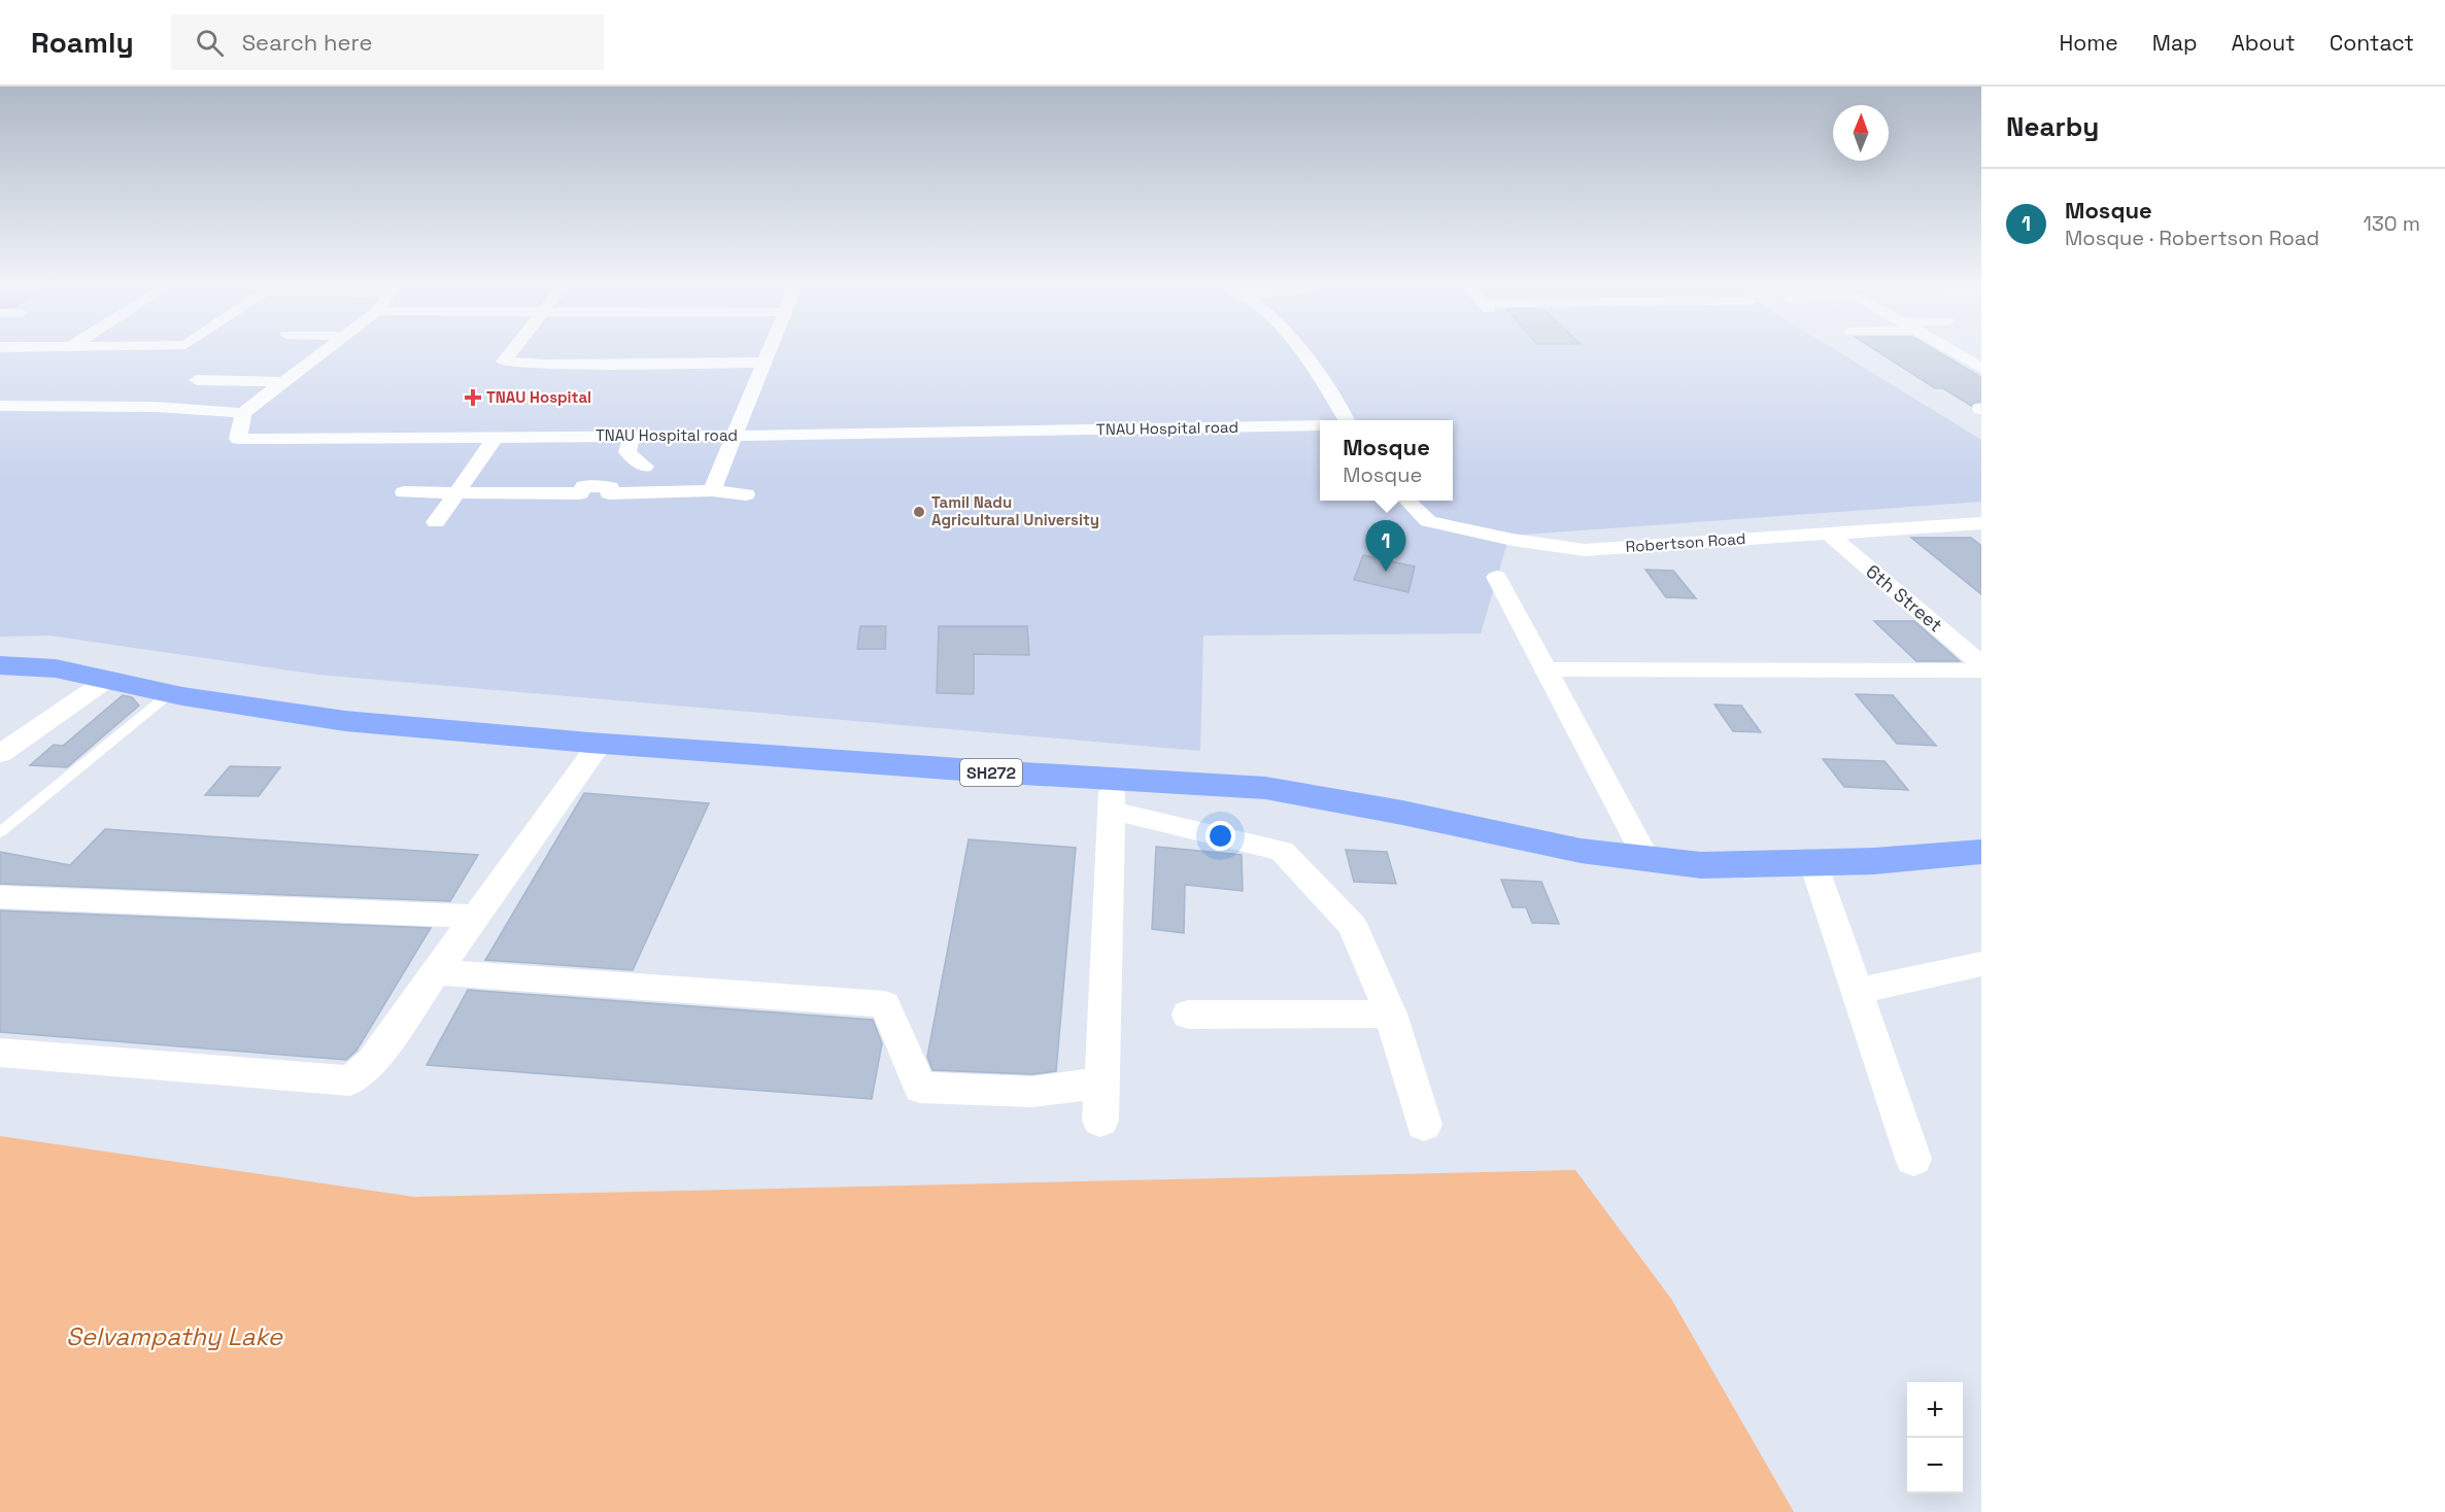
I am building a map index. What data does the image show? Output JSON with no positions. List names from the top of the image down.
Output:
{
  "streets": {
    "main road": ["SH272"],
    "street": ["TNAU Hospital road", "Robertson Road", "6th Street"]
  },
  "crossings": [
    ["Robertson Road", "6th Street"]
  ],
  "water": ["Selvampathy Lake"],
  "places": {
    "health": ["TNAU Hospital"],
    "other": ["Tamil Nadu Agricultural University"]
  },
  "north": "top",
  "page": {
    "header": "Roamly",
    "search": "Search here",
    "nav": [
      "Home",
      "Map",
      "About",
      "Contact"
    ],
    "heading": "Nearby",
    "list": [
      {
        "mark": "1",
        "name": "Mosque",
        "note": "Mosque · Robertson Road",
        "value": "130 m"
      }
    ],
    "popup": ["Mosque", "Mosque"],
    "pins": "1",
    "map_buttons": ["+", "−"]
  }
}
